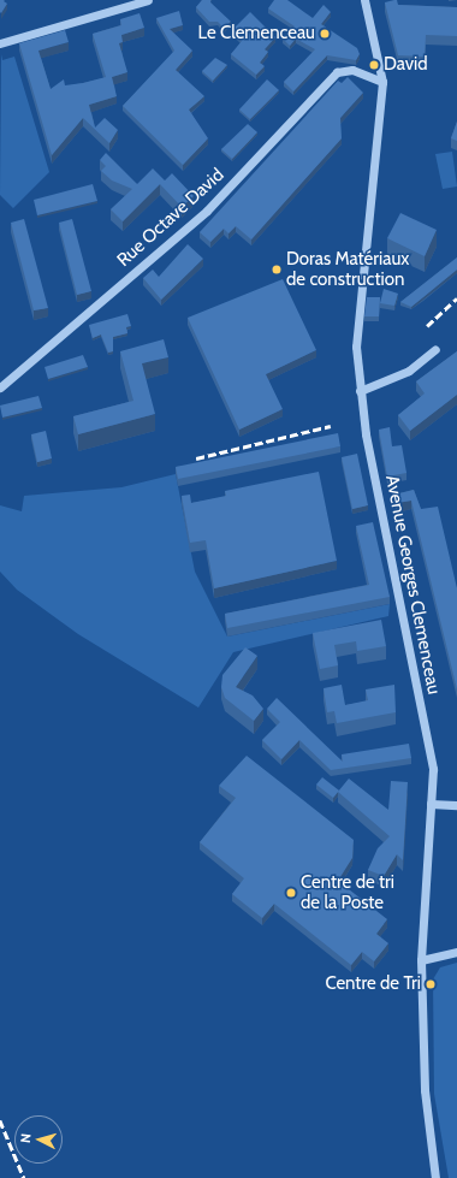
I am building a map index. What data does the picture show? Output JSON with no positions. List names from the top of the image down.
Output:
{
  "streets": {
    "street": ["Rue Octave David", "Avenue Georges Clemenceau"]
  },
  "crossings": [
    ["Rue Octave David", "Avenue Georges Clemenceau"]
  ],
  "places": [
    "Le Clemenceau",
    "David",
    "Doras Matériaux de construction",
    "Centre de tri de la Poste",
    "Centre de Tri"
  ],
  "north": "left"
}
